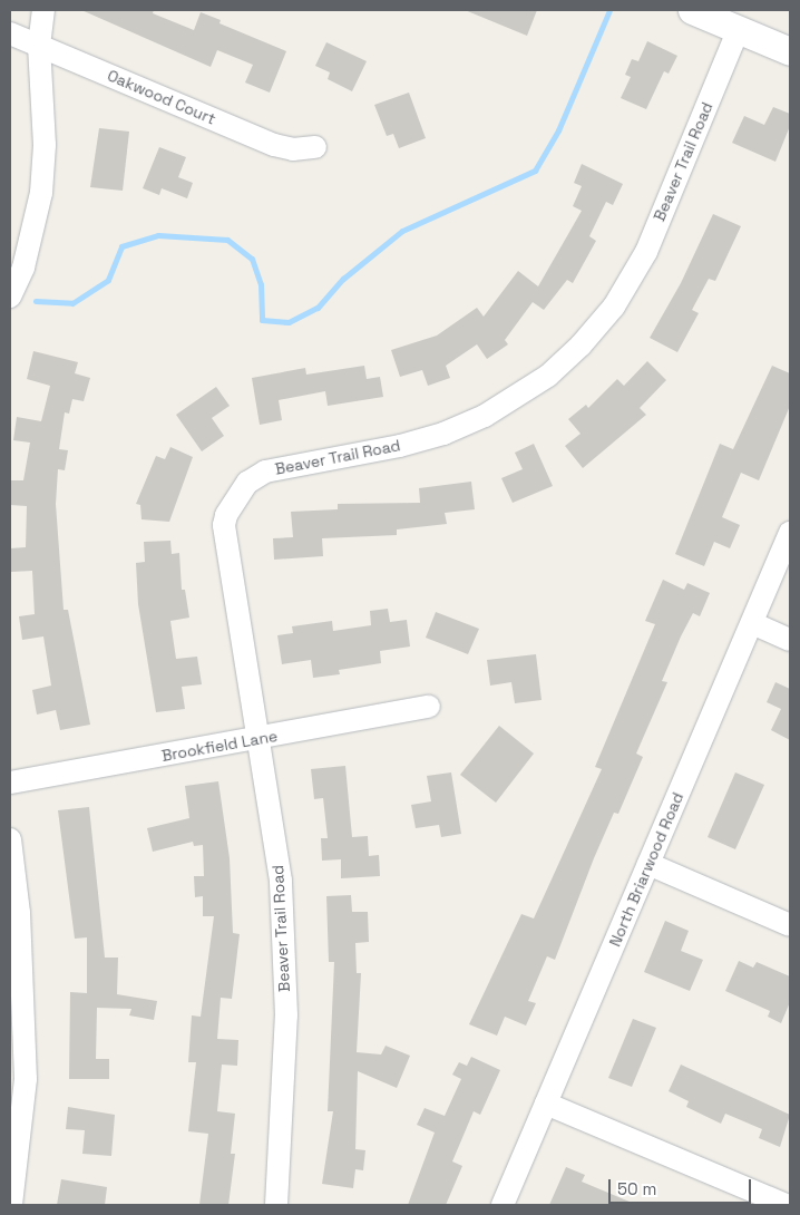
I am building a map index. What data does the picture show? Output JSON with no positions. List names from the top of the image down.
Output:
{
  "streets": {
    "street": [
      "Oakwood Court",
      "Beaver Trail Road",
      "Brookfield Lane",
      "North Briarwood Road"
    ]
  },
  "crossings": [
    ["Beaver Trail Road", "Brookfield Lane"]
  ],
  "scale_bar": "50 m"
}
